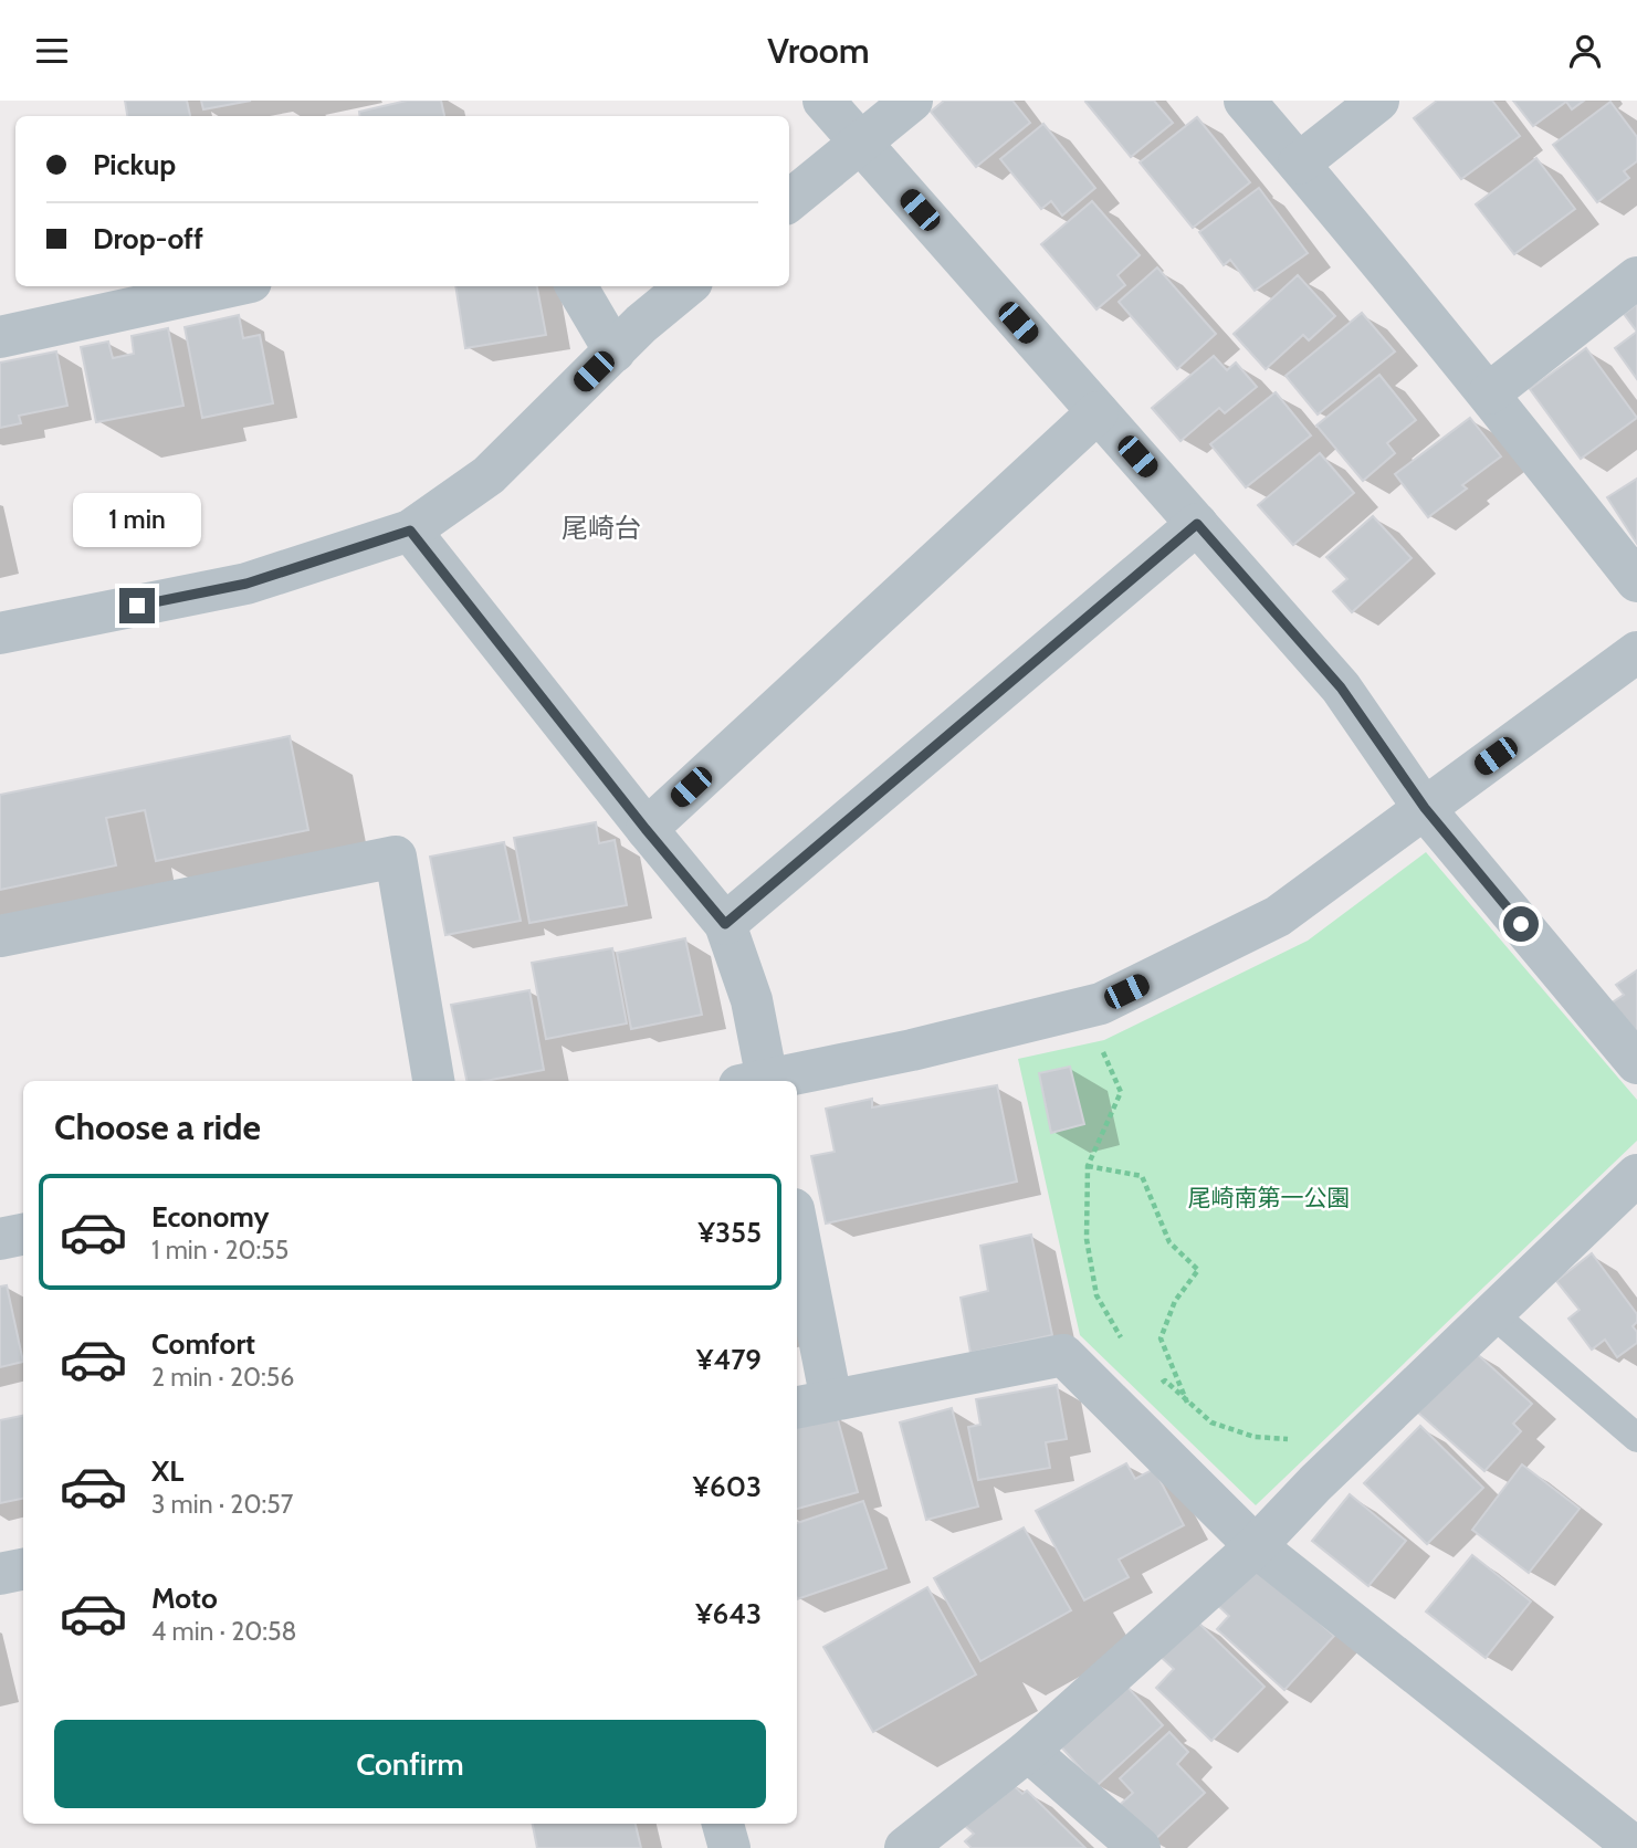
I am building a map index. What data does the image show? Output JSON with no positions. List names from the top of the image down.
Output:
{
  "districts": ["尾崎台"],
  "parks": ["尾崎南第一公園"],
  "page": {
    "header": "Vroom",
    "banner": ["Pickup", "Drop-off"],
    "bubble": "1 min",
    "heading": "Choose a ride",
    "list": [
      {
        "name": "Economy",
        "note": "1 min · 20:55",
        "value": "¥355"
      },
      {
        "name": "Comfort",
        "note": "2 min · 20:56",
        "value": "¥479"
      },
      {
        "name": "XL",
        "note": "3 min · 20:57",
        "value": "¥603"
      },
      {
        "name": "Moto",
        "note": "4 min · 20:58",
        "value": "¥643"
      }
    ],
    "buttons": "Confirm"
  }
}
